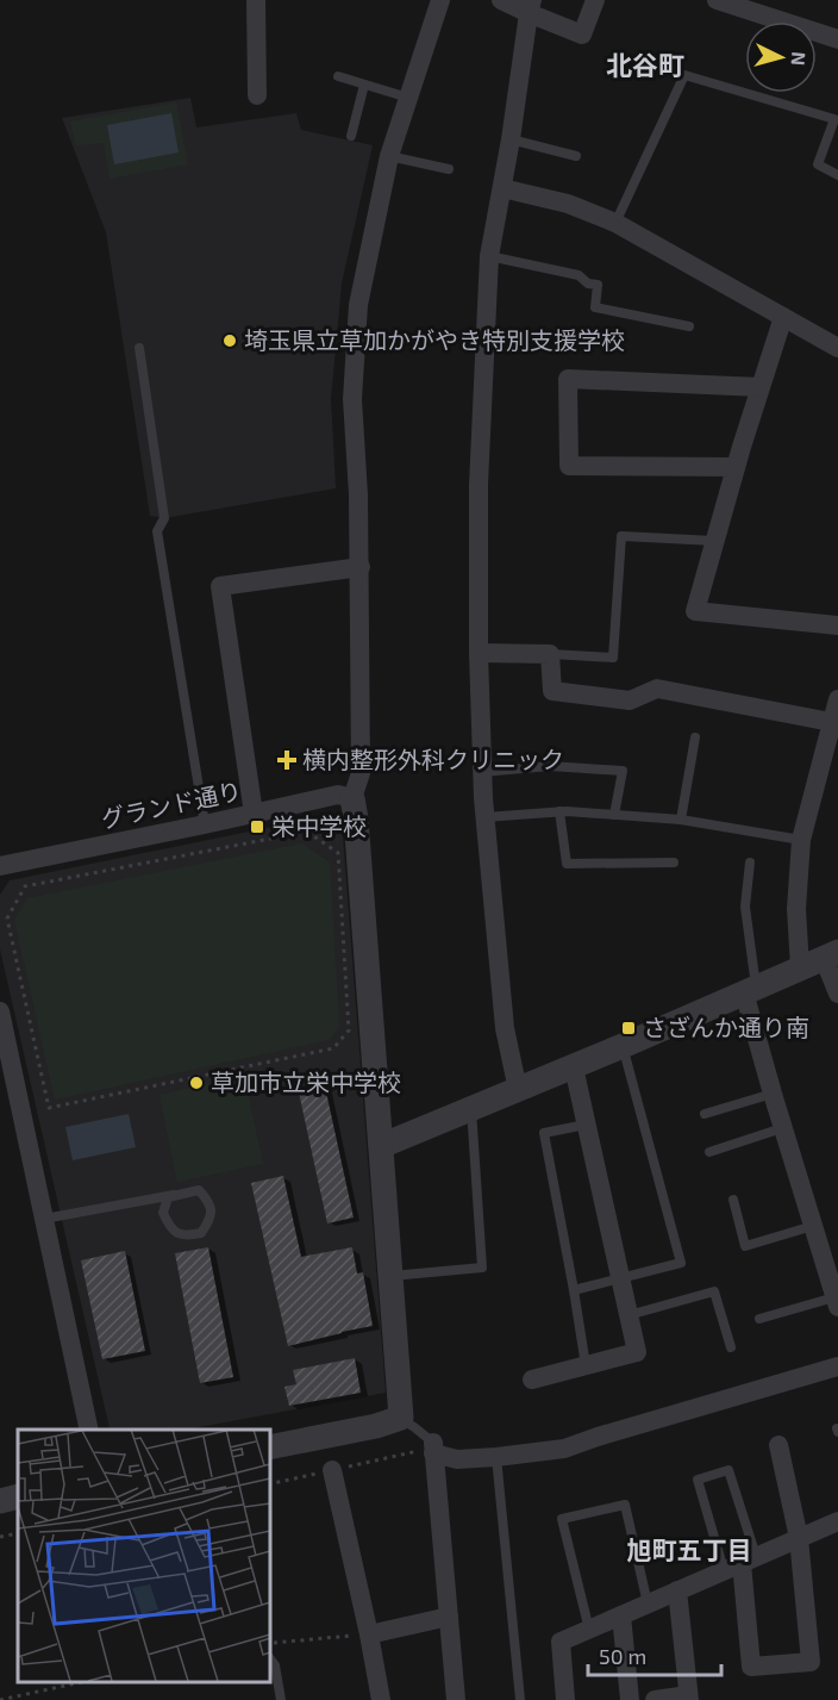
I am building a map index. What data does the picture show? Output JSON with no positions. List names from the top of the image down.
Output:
{
  "streets": {
    "street": ["グランド通り"]
  },
  "districts": ["北谷町", "旭町五丁目"],
  "places": {
    "other": ["埼玉県立草加かがやき特別支援学校", "草加市立栄中学校"],
    "health": ["横内整形外科クリニック"],
    "transit": ["栄中学校", "さざんか通り南"]
  },
  "scale_bar": "50 m",
  "north": "right"
}
